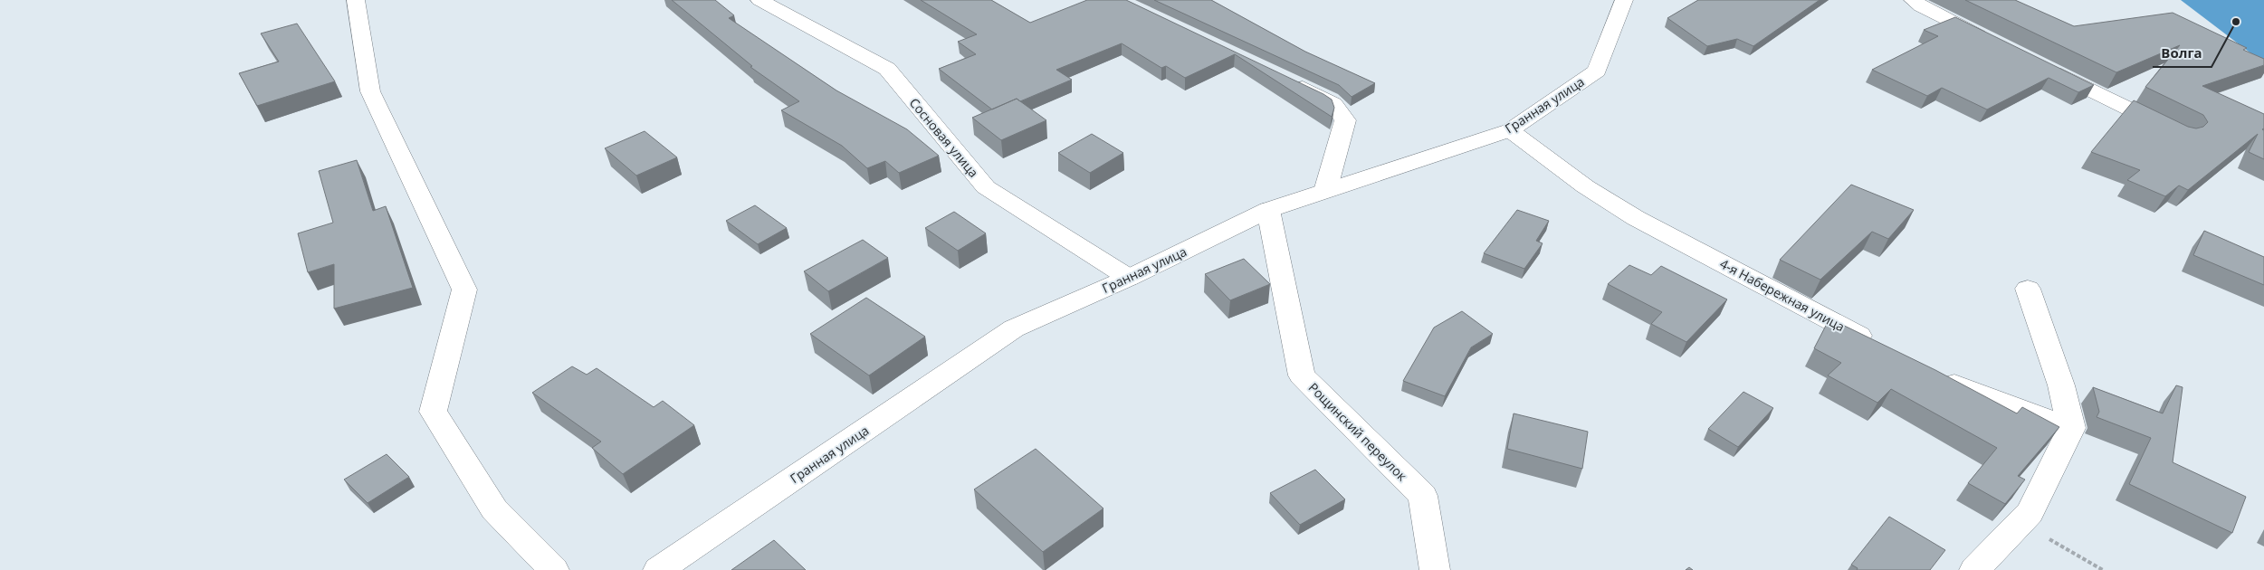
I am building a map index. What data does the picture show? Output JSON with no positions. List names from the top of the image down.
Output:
{
  "streets": {
    "street": [
      "Гранная улица",
      "Сосновая улица",
      "4-я Набережная улица",
      "Рощинский переулок"
    ]
  },
  "crossings": [
    ["Гранная улица", "Сосновая улица"],
    ["Гранная улица", "4-я Набережная улица"],
    ["Гранная улица", "Рощинский переулок"]
  ],
  "places": ["Волга"]
}
